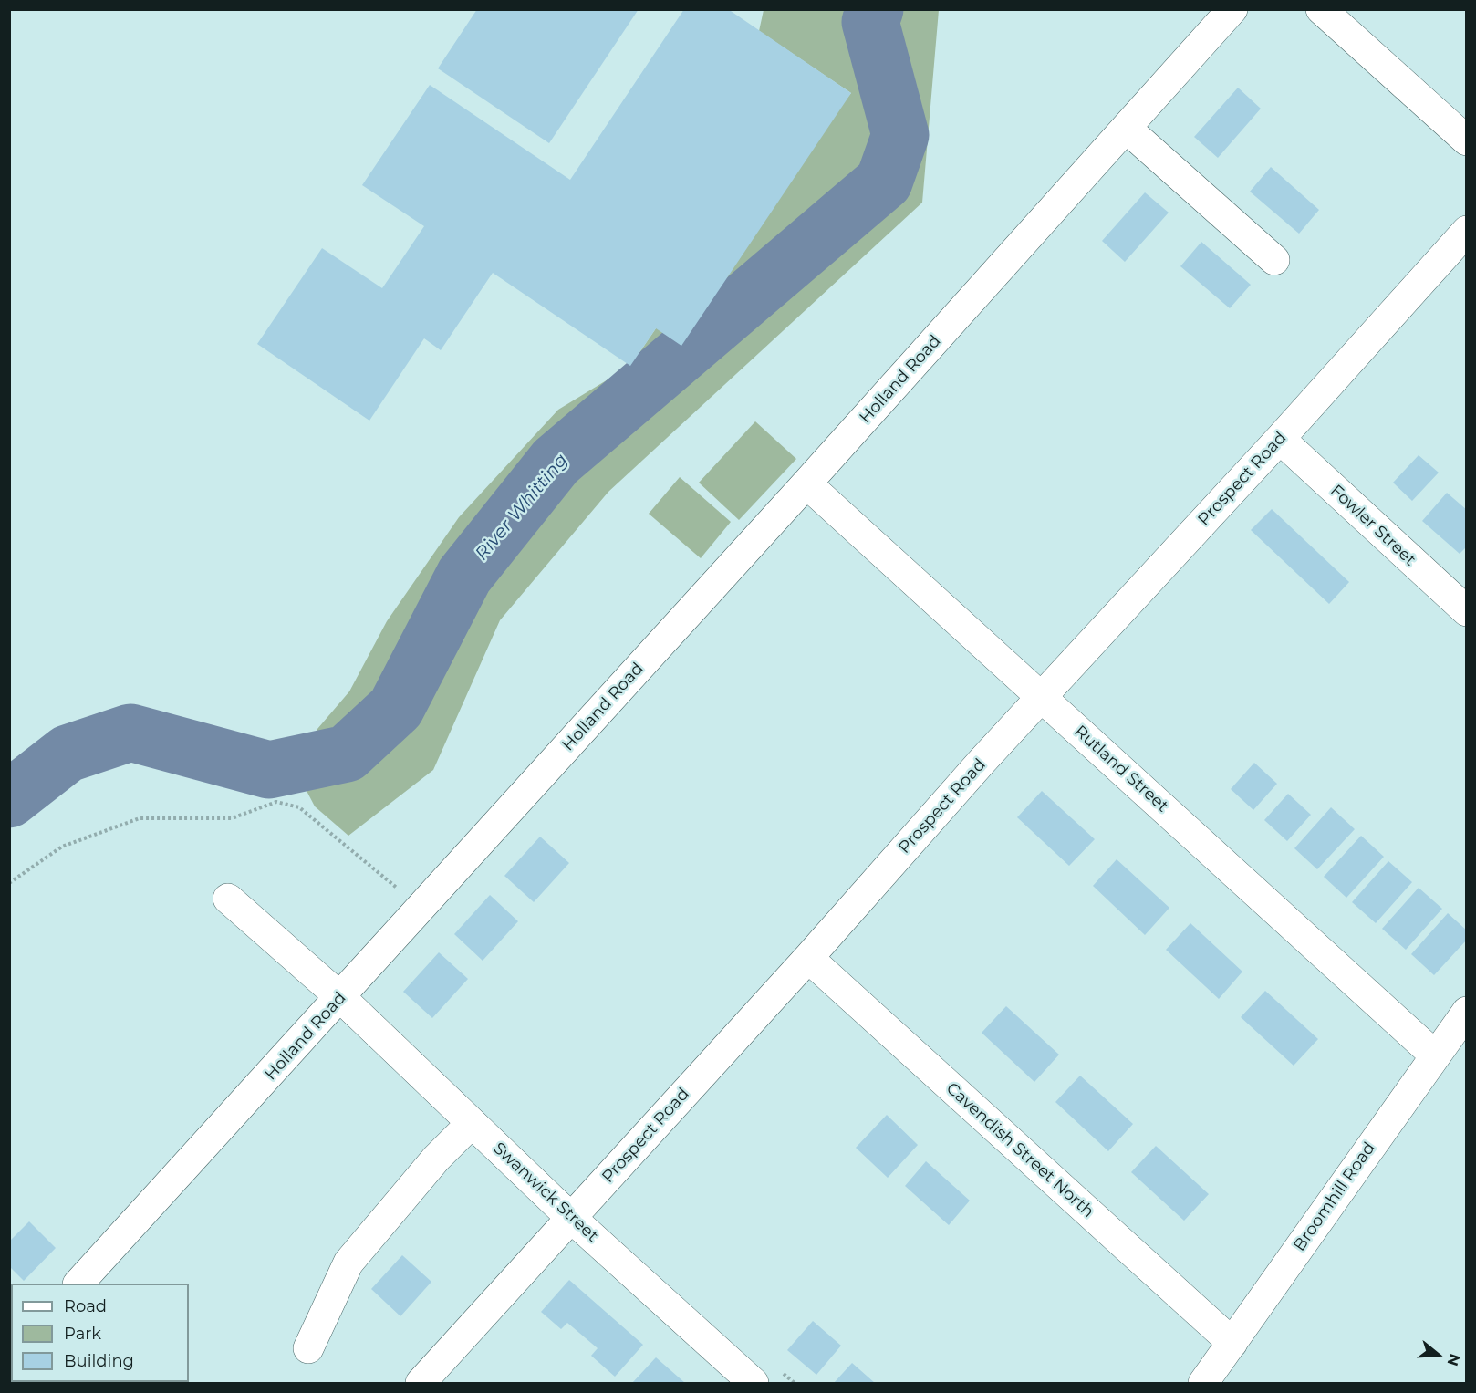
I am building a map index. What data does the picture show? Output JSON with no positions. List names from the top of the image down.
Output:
{
  "streets": {
    "street": [
      "Holland Road",
      "Prospect Road",
      "Fowler Street",
      "Rutland Street",
      "Cavendish Street North",
      "Swanwick Street",
      "Broomhill Road"
    ]
  },
  "crossings": [
    ["Holland Road", "Rutland Street"],
    ["Holland Road", "Swanwick Street"],
    ["Prospect Road", "Fowler Street"],
    ["Prospect Road", "Rutland Street"],
    ["Prospect Road", "Cavendish Street North"],
    ["Prospect Road", "Swanwick Street"],
    ["Rutland Street", "Broomhill Road"],
    ["Cavendish Street North", "Broomhill Road"]
  ],
  "water": ["River Whitting"],
  "legend": ["Road", "Park", "Building"],
  "north": "right"
}
